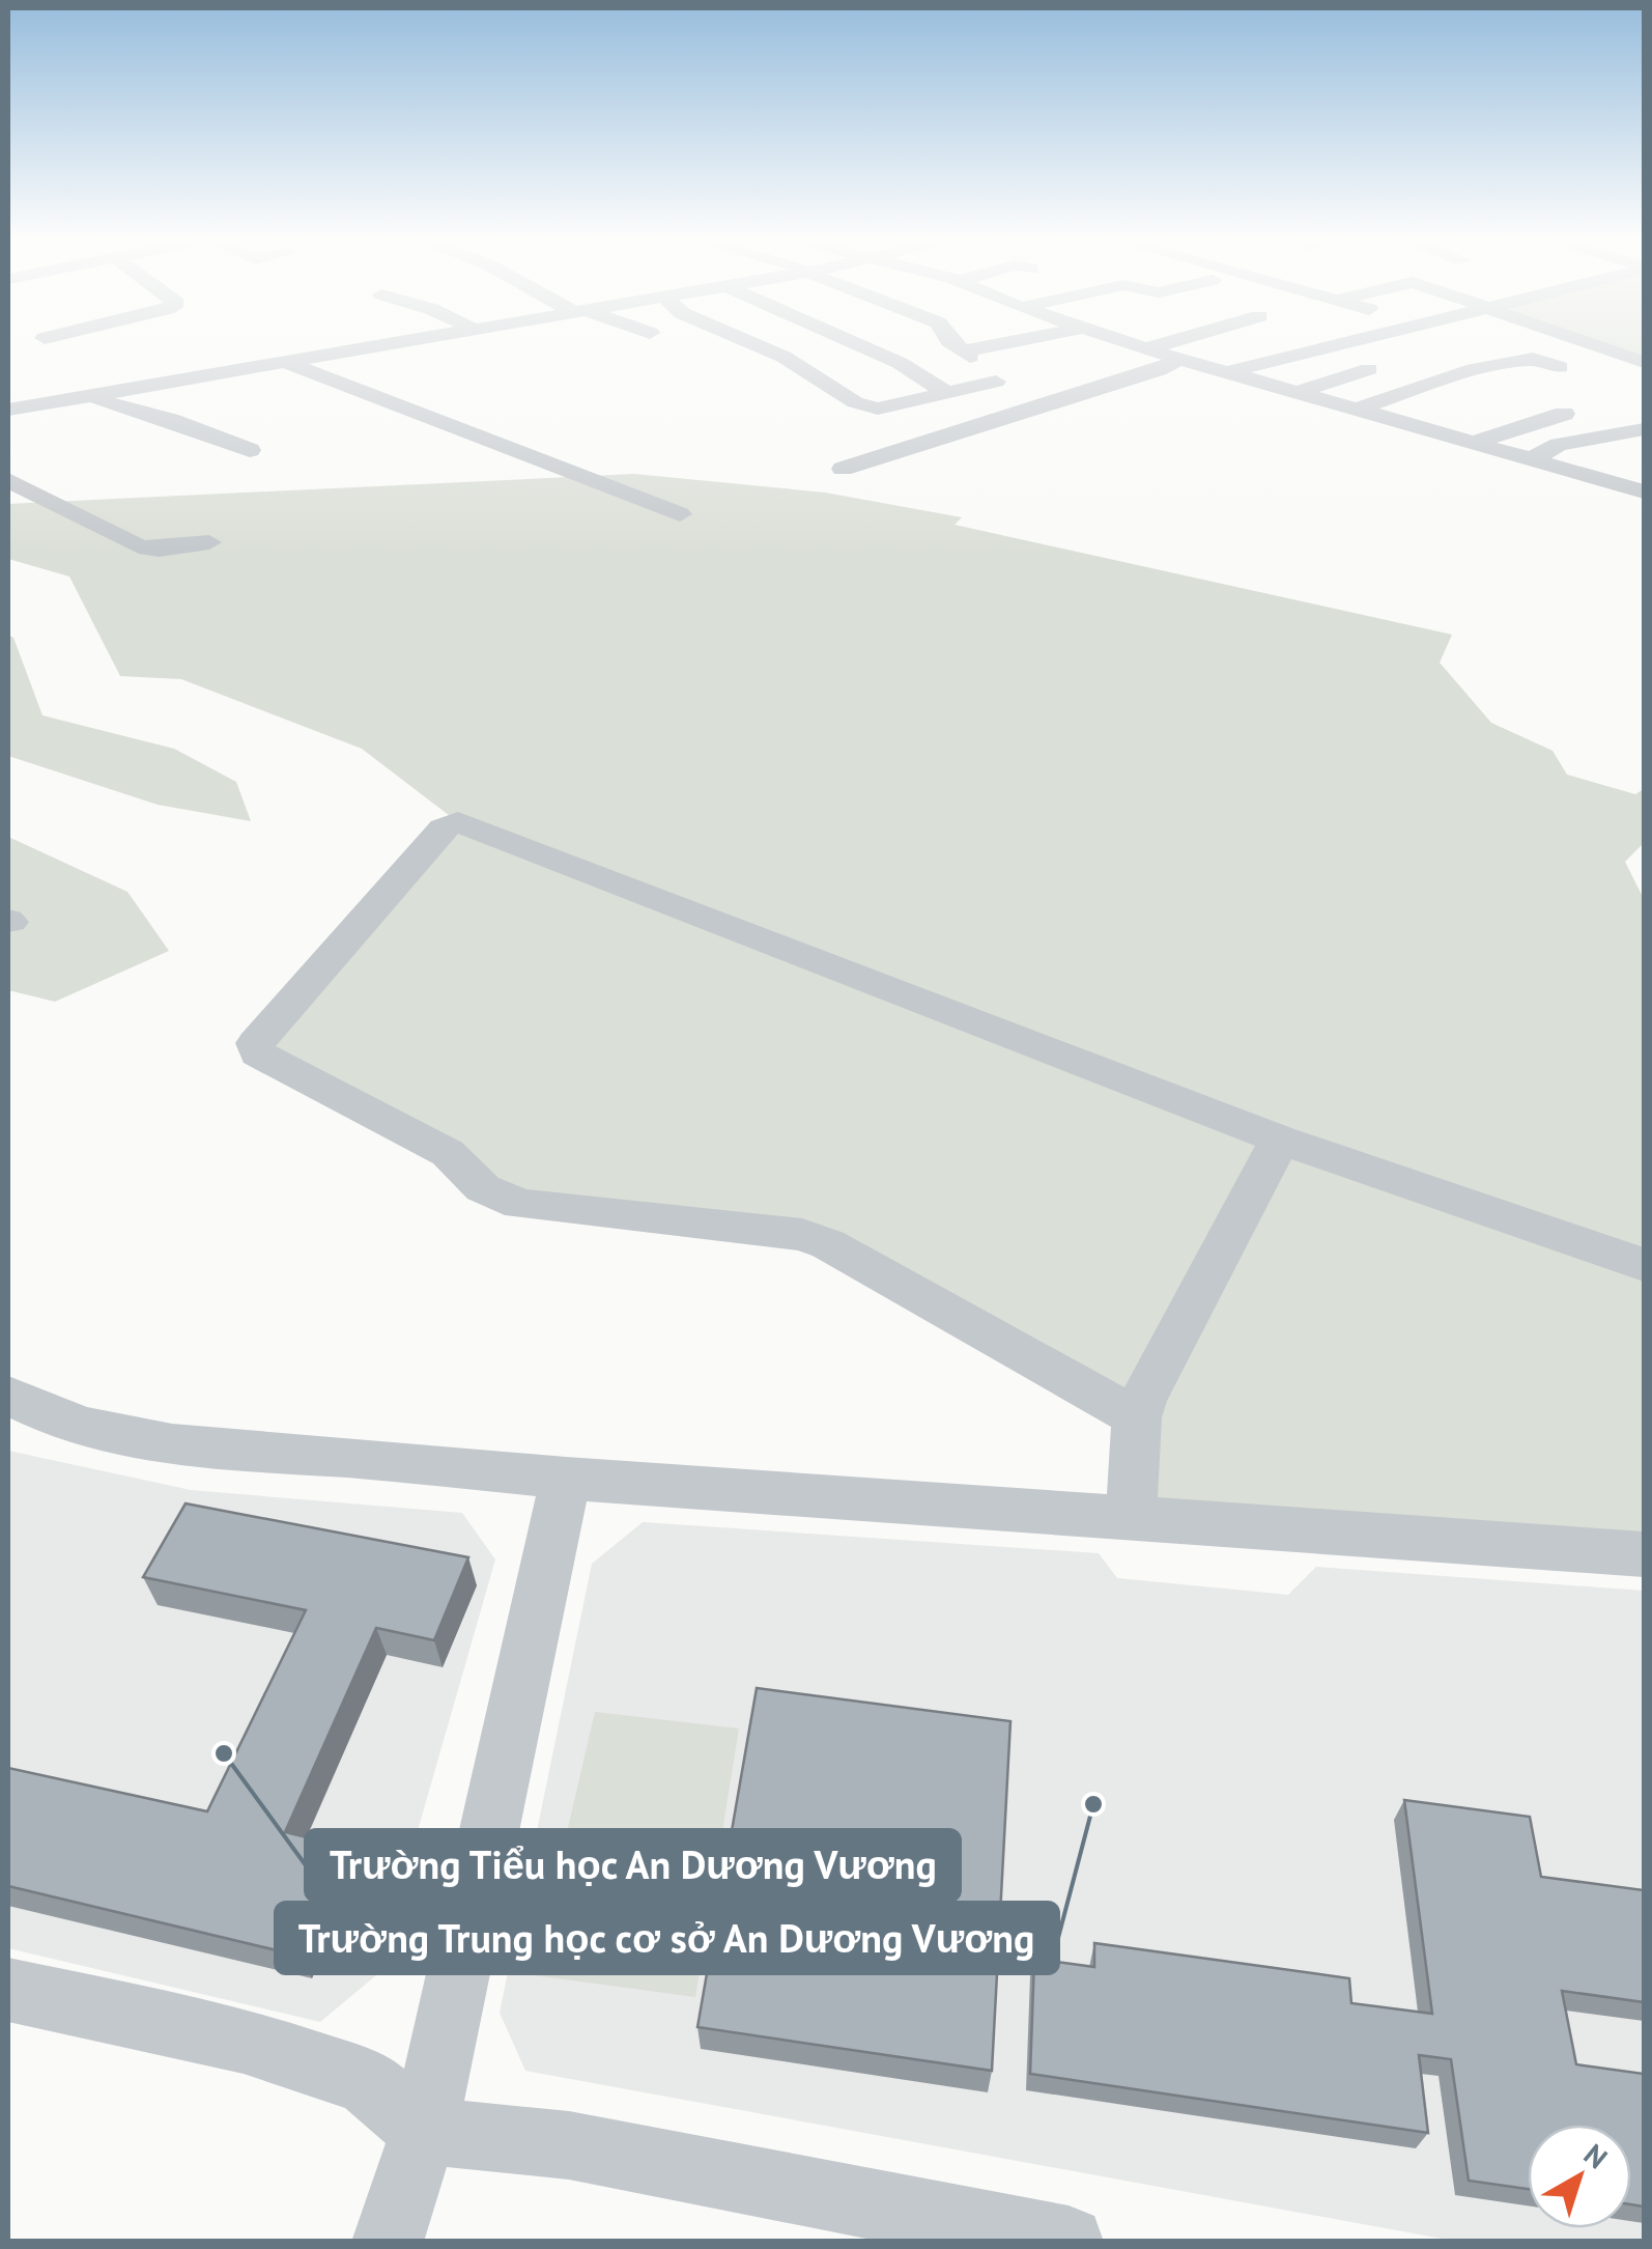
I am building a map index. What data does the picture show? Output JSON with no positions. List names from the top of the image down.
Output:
{
  "places": ["Trường Tiểu học An Dương Vương", "Trường Trung học cơ sở An Dương Vương"],
  "north": "top right"
}
